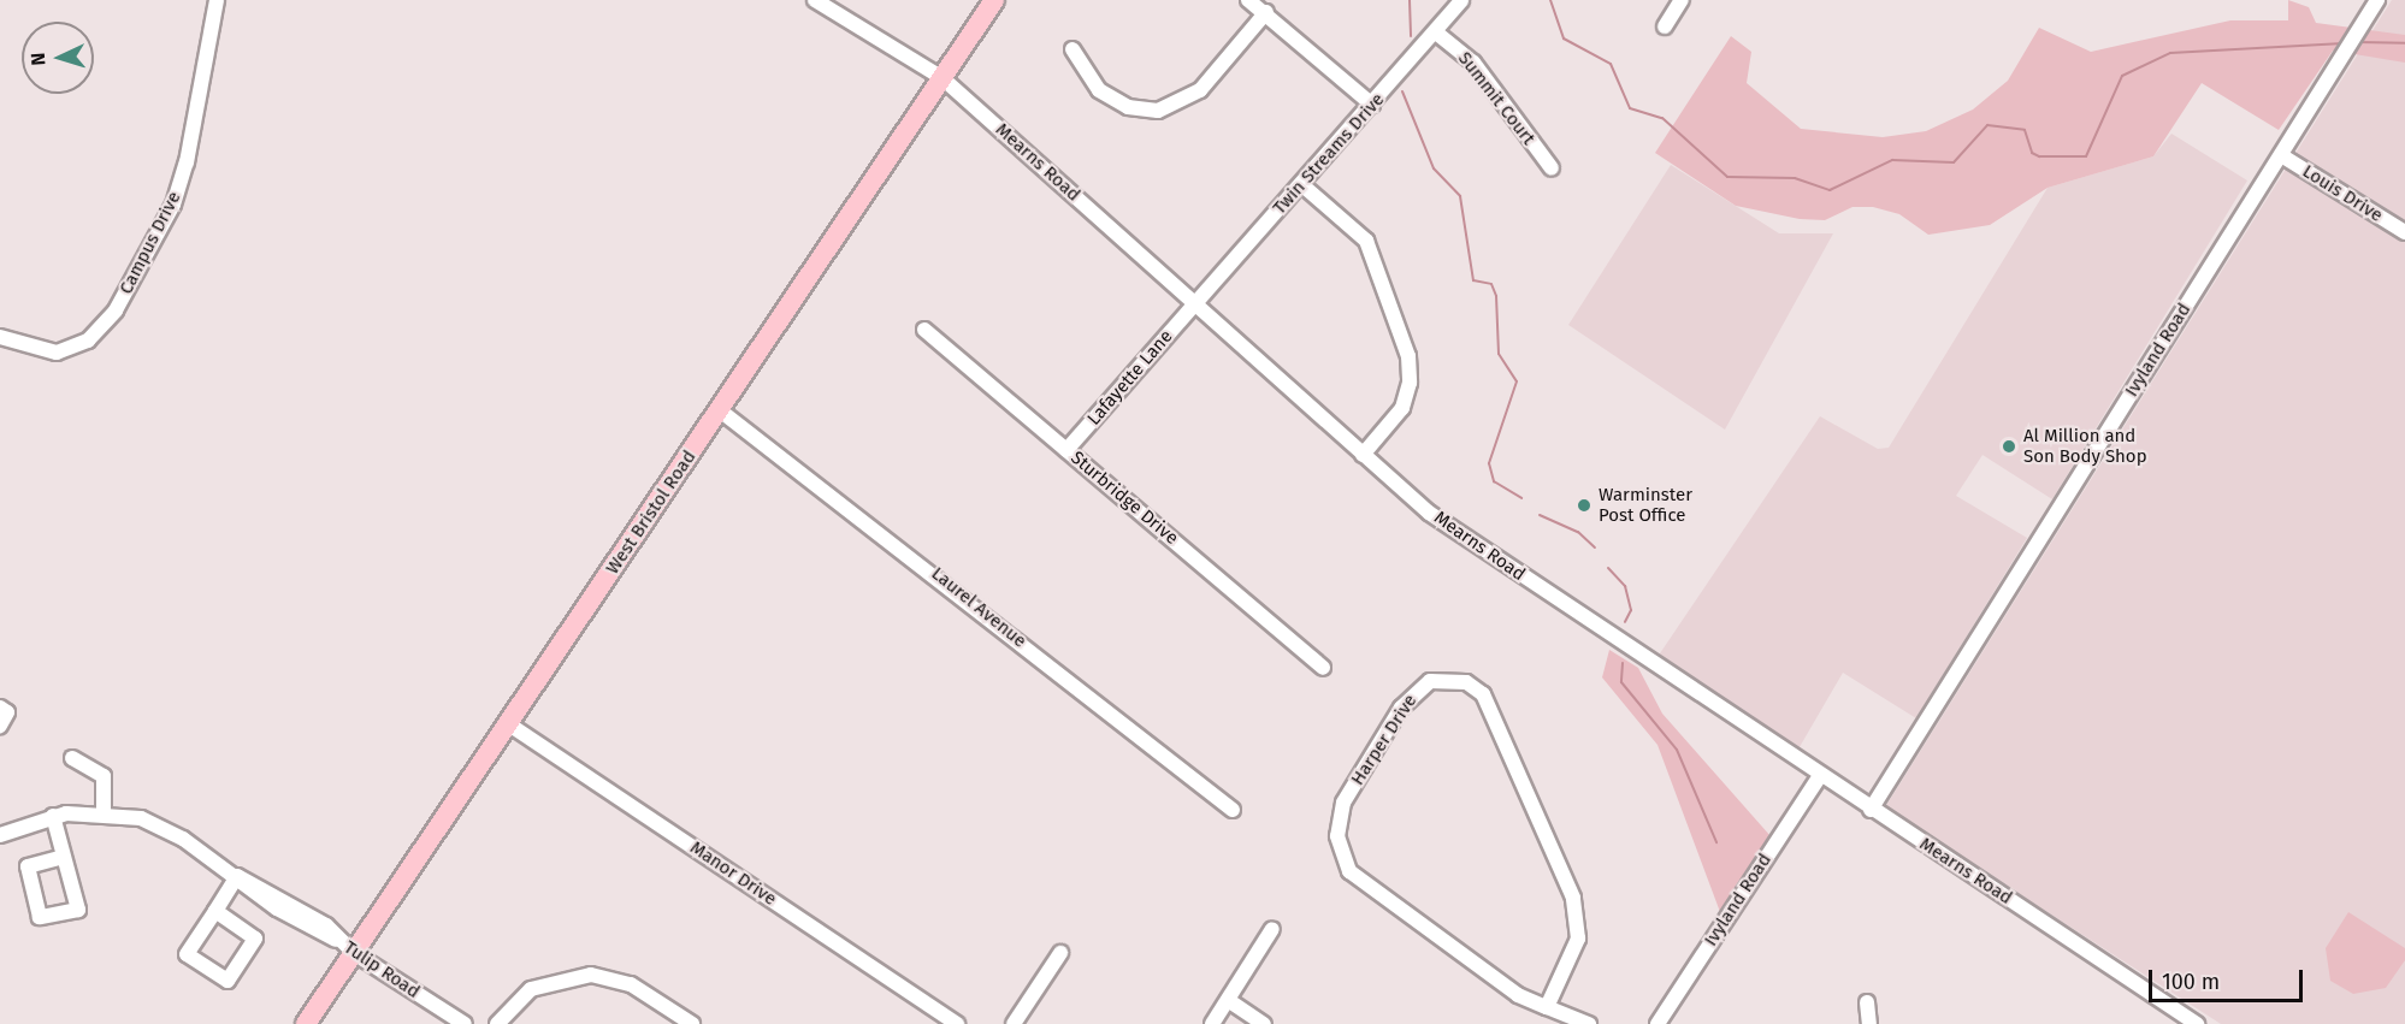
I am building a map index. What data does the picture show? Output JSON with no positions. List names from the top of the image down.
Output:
{
  "streets": {
    "main road": ["West Bristol Road"],
    "street": [
      "Summit Court",
      "Twin Streams Drive",
      "Mearns Road",
      "Louis Drive",
      "Campus Drive",
      "Ivyland Road",
      "Lafayette Lane",
      "Sturbridge Drive",
      "Laurel Avenue",
      "Harper Drive",
      "Manor Drive",
      "Tulip Road"
    ]
  },
  "crossings": [
    ["Summit Court", "Twin Streams Drive"],
    ["Twin Streams Drive", "Mearns Road"],
    ["Twin Streams Drive", "Lafayette Lane"],
    ["Mearns Road", "Ivyland Road"],
    ["Mearns Road", "Lafayette Lane"],
    ["Mearns Road", "West Bristol Road"],
    ["Louis Drive", "Ivyland Road"],
    ["Lafayette Lane", "Sturbridge Drive"],
    ["West Bristol Road", "Laurel Avenue"],
    ["West Bristol Road", "Manor Drive"],
    ["West Bristol Road", "Tulip Road"]
  ],
  "places": ["Al Million and Son Body Shop", "Warminster Post Office"],
  "scale_bar": "100 m",
  "north": "left"
}
